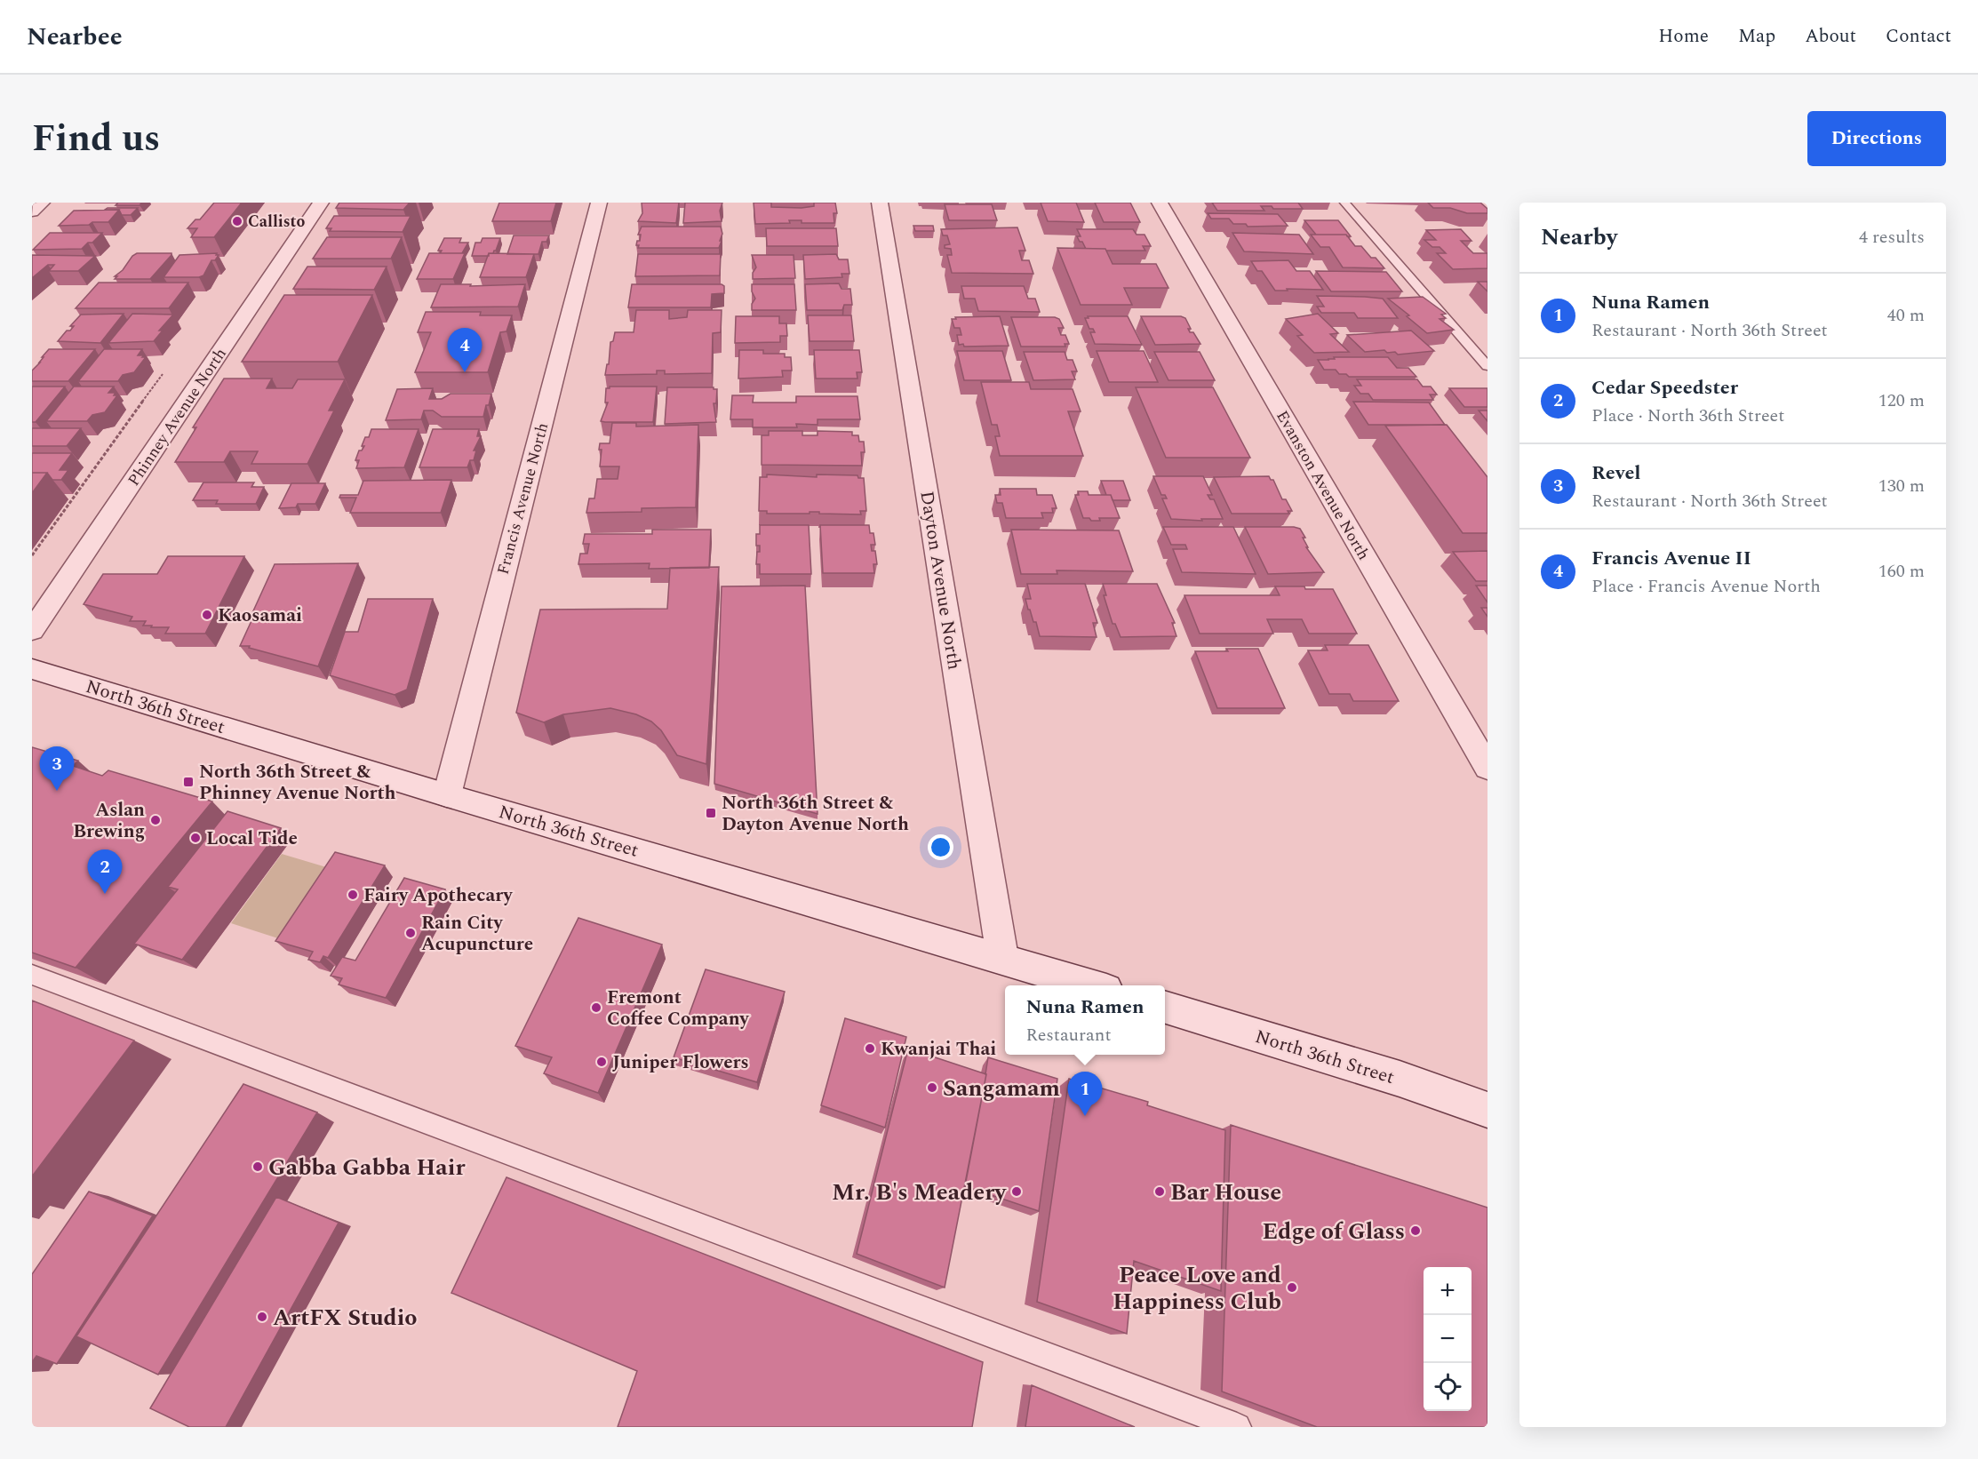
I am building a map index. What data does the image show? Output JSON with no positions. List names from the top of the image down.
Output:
{
  "streets": {
    "street": [
      "Phinney Avenue North",
      "Evanston Avenue North",
      "Francis Avenue North",
      "Dayton Avenue North",
      "North 36th Street"
    ]
  },
  "crossings": [
    ["Francis Avenue North", "North 36th Street"],
    ["Dayton Avenue North", "North 36th Street"]
  ],
  "places": {
    "other": [
      "Callisto",
      "Kaosamai",
      "Aslan Brewing",
      "Local Tide",
      "Fairy Apothecary",
      "Rain City Acupuncture",
      "Fremont Coffee Company",
      "Kwanjai Thai",
      "Juniper Flowers",
      "Sangamam",
      "Gabba Gabba Hair",
      "Mr. B's Meadery",
      "Bar House",
      "Edge of Glass",
      "Peace Love and Happiness Club",
      "ArtFX Studio"
    ],
    "transit": ["North 36th Street & Phinney Avenue North", "North 36th Street & Dayton Avenue North"]
  },
  "page": {
    "header": "Nearbee",
    "nav": [
      "Home",
      "Map",
      "About",
      "Contact"
    ],
    "title": "Find us",
    "buttons": "Directions",
    "heading": ["Nearby", "4 results"],
    "list": [
      {
        "mark": "1",
        "name": "Nuna Ramen",
        "note": "Restaurant · North 36th Street",
        "value": "40 m"
      },
      {
        "mark": "2",
        "name": "Cedar Speedster",
        "note": "Place · North 36th Street",
        "value": "120 m"
      },
      {
        "mark": "3",
        "name": "Revel",
        "note": "Restaurant · North 36th Street",
        "value": "130 m"
      },
      {
        "mark": "4",
        "name": "Francis Avenue II",
        "note": "Place · Francis Avenue North",
        "value": "160 m"
      }
    ],
    "pins": [
      "4",
      "3",
      "2",
      "1"
    ],
    "popup": ["Nuna Ramen", "Restaurant"],
    "map_buttons": ["+", "−"]
  }
}
